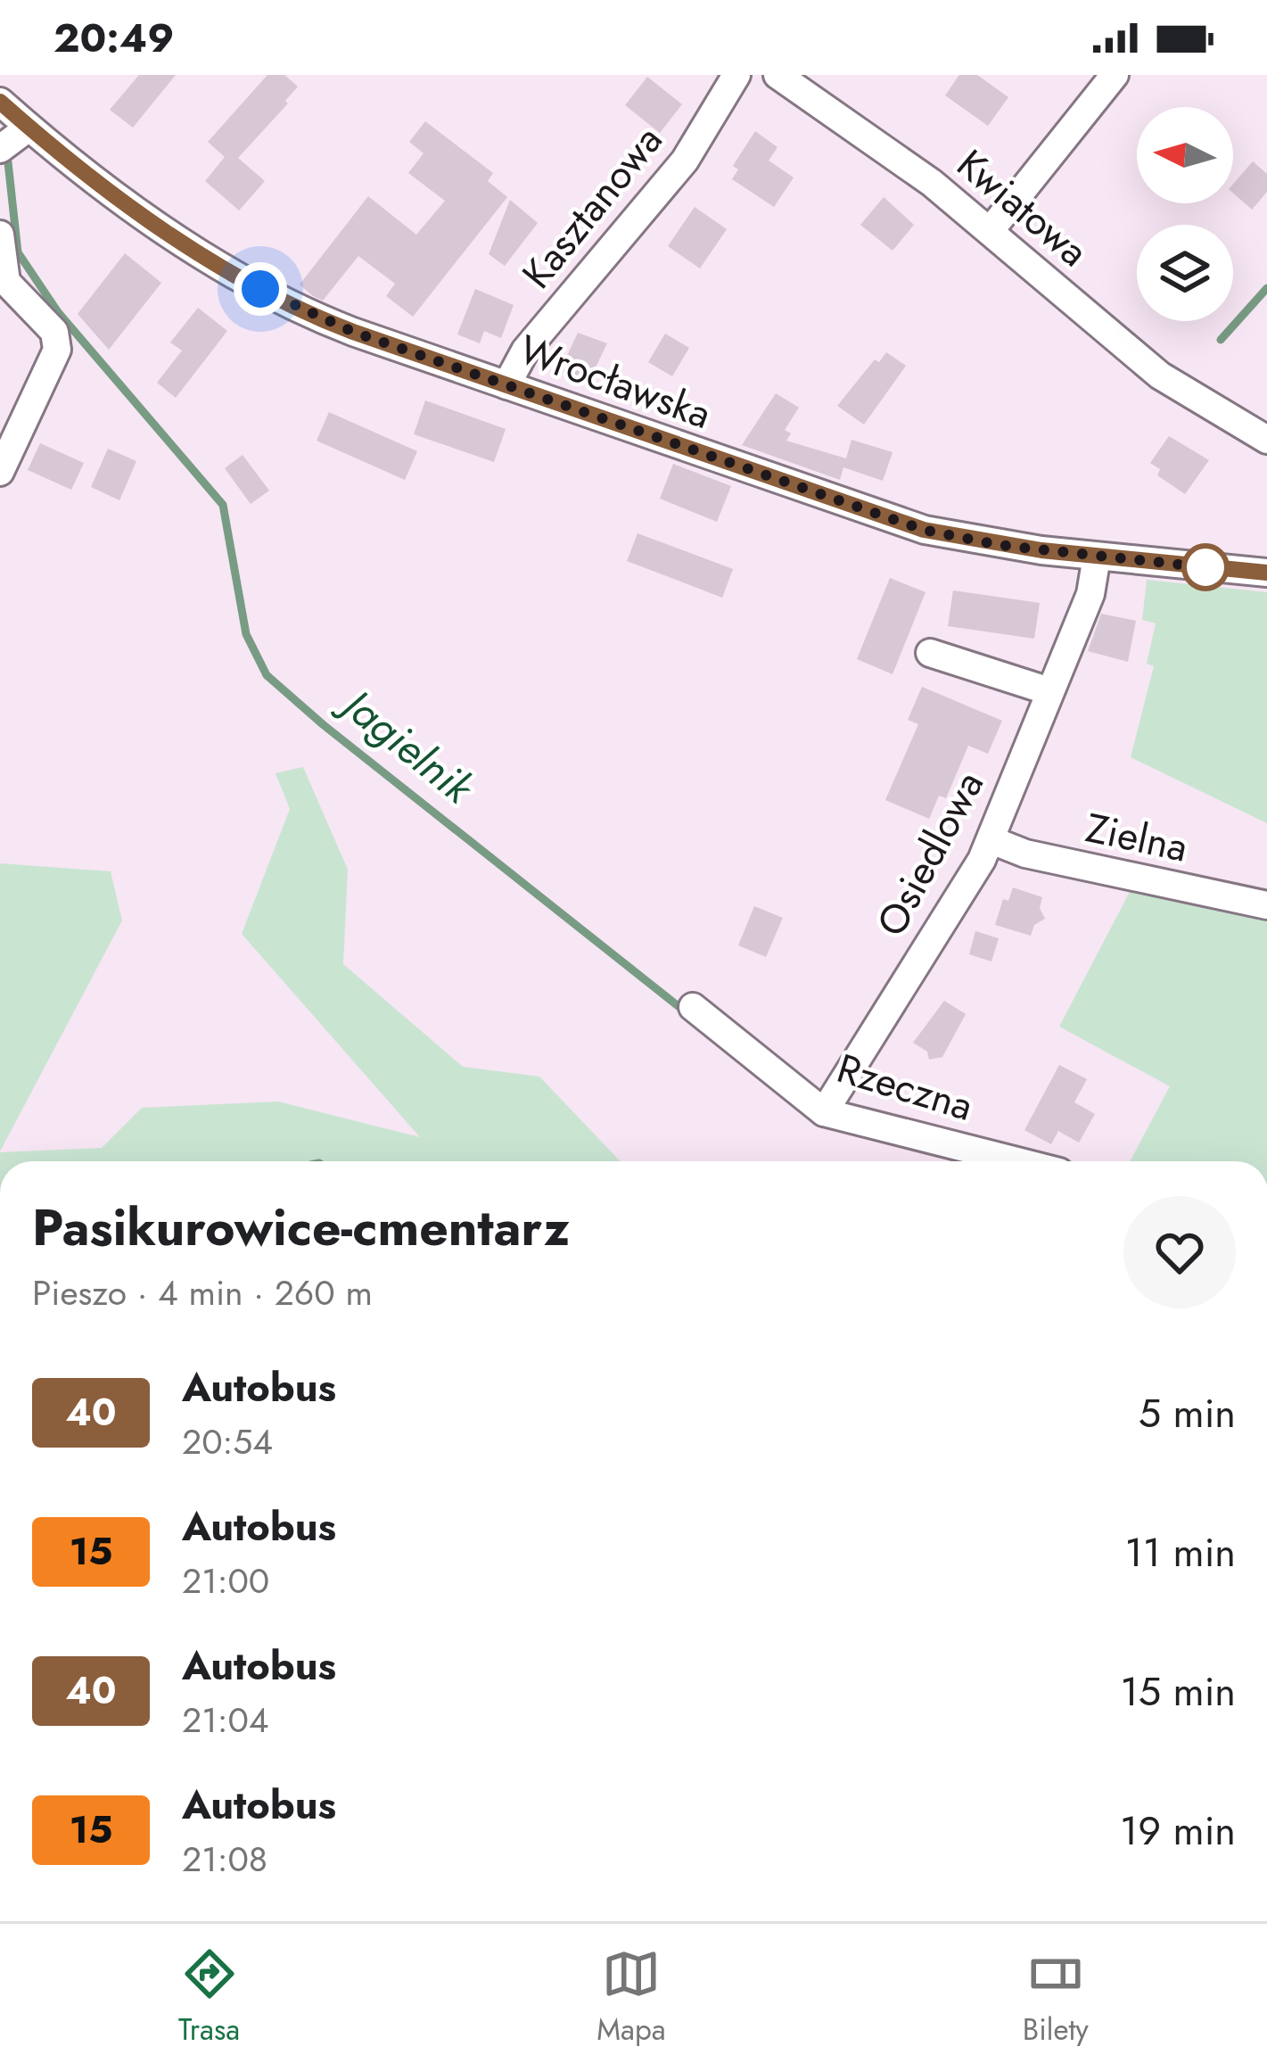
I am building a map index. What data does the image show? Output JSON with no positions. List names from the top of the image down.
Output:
{
  "streets": {
    "street": [
      "Kasztanowa",
      "Kwiatowa",
      "Wrocławska",
      "Zielna",
      "Osiedlowa",
      "Rzeczna"
    ]
  },
  "crossings": [
    ["Kasztanowa", "Wrocławska"],
    ["Wrocławska", "Osiedlowa"],
    ["Zielna", "Osiedlowa"],
    ["Osiedlowa", "Rzeczna"]
  ],
  "water": ["Jagielnik"],
  "lines": ["bus line 40"],
  "north": "left",
  "page": {
    "status": "20:49",
    "heading": ["Pasikurowice-cmentarz", "Pieszo · 4 min · 260 m"],
    "list": [
      {
        "mark": "40",
        "name": "Autobus",
        "note": "20:54",
        "value": "5 min"
      },
      {
        "mark": "15",
        "name": "Autobus",
        "note": "21:00",
        "value": "11 min"
      },
      {
        "mark": "40",
        "name": "Autobus",
        "note": "21:04",
        "value": "15 min"
      },
      {
        "mark": "15",
        "name": "Autobus",
        "note": "21:08",
        "value": "19 min"
      }
    ],
    "tabs": ["Trasa", "Mapa", "Bilety"]
  }
}
